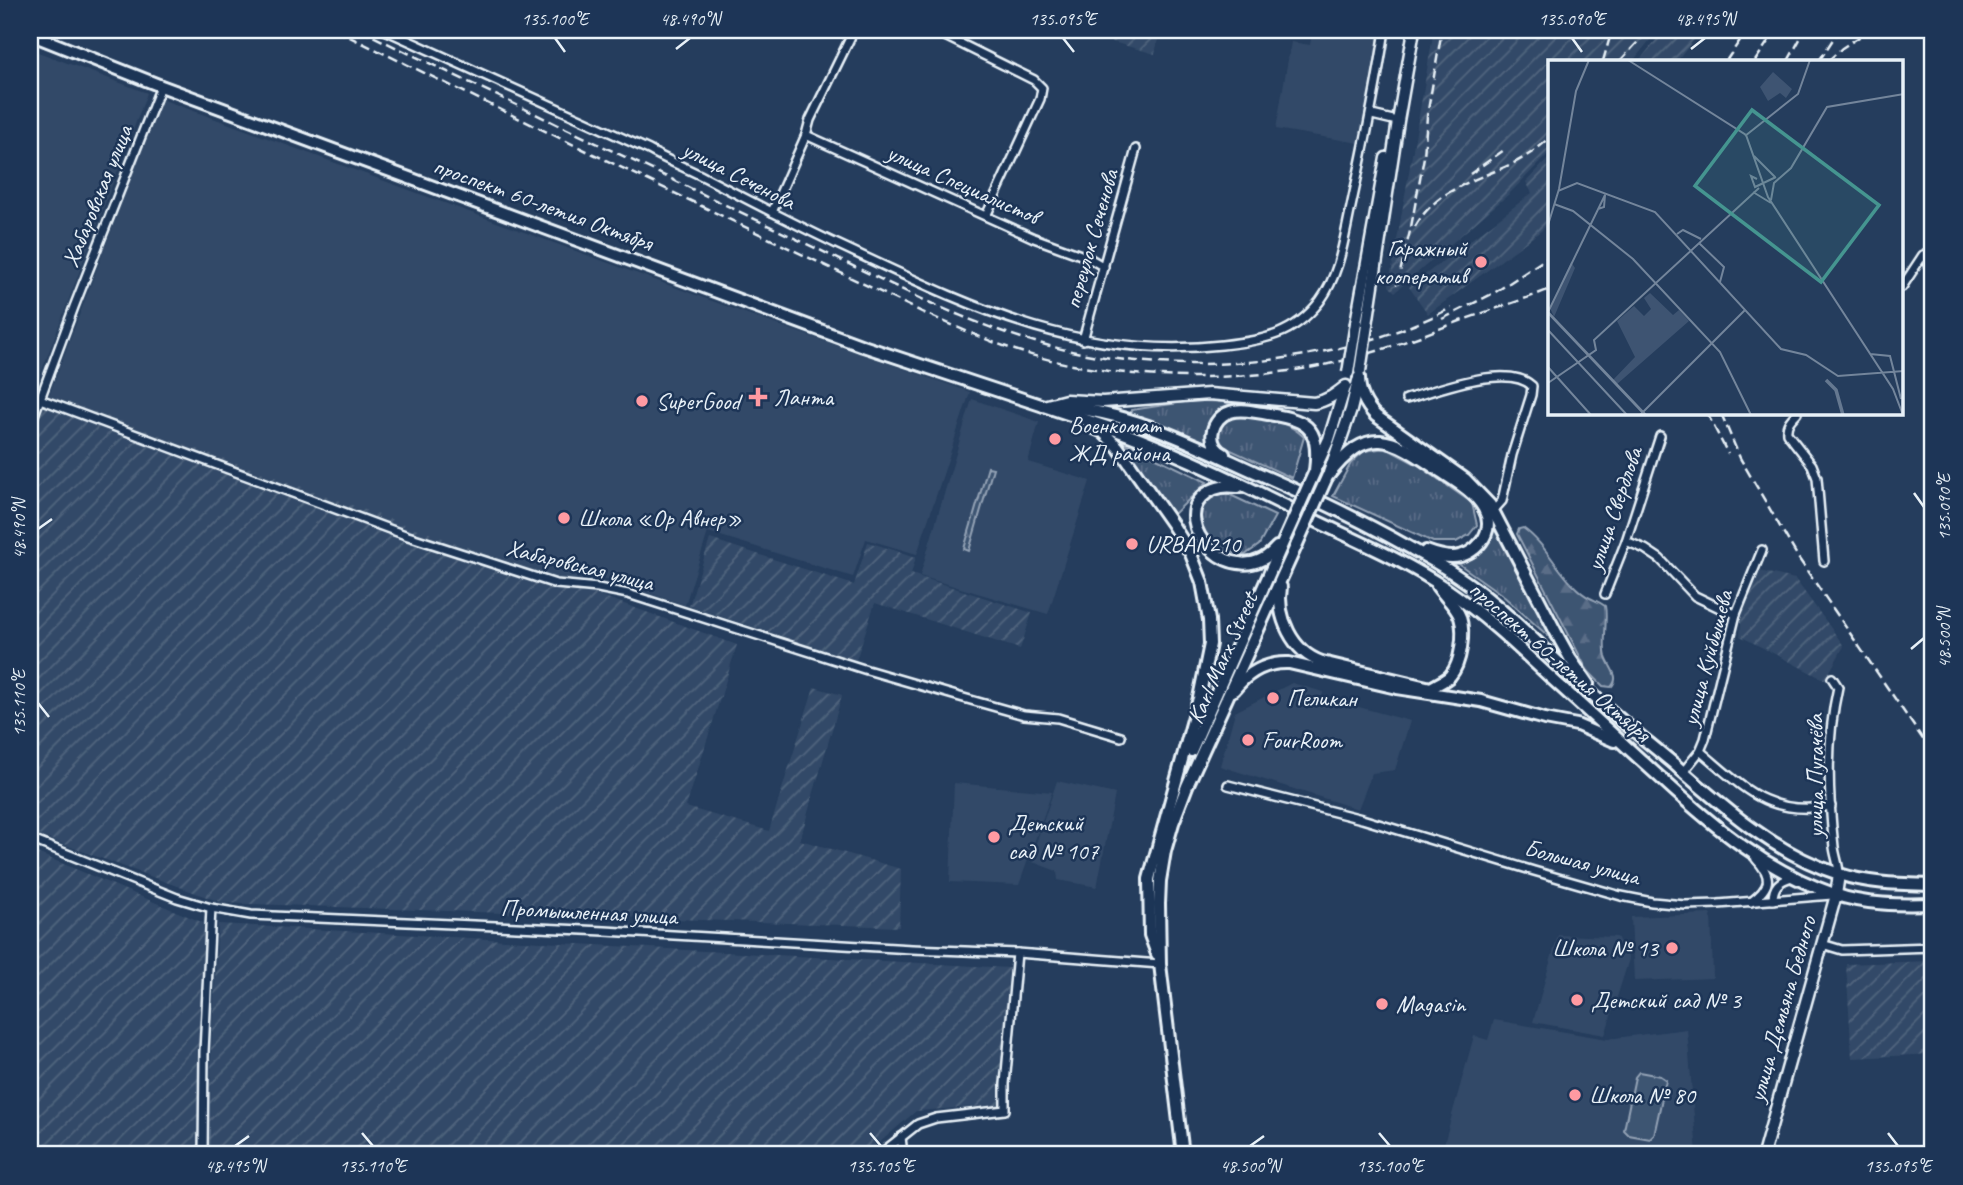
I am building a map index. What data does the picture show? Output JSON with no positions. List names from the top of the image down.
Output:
{
  "streets": {
    "highway": ["проспект 60-летия Октября", "Karl Marx Street", "Большая улица"],
    "main road": ["улица Демьяна Бедного"],
    "street": [
      "улица Сеченова",
      "улица Специалистов",
      "Хабаровская улица",
      "переулок Сеченова",
      "улица Свердлова",
      "улица Куйбышева",
      "улица Пугачёва",
      "Промышленная улица"
    ]
  },
  "crossings": [
    ["улица Сеченова", "переулок Сеченова"],
    ["улица Специалистов", "переулок Сеченова"],
    ["Хабаровская улица", "проспект 60-летия Октября"],
    ["проспект 60-летия Октября", "улица Куйбышева"],
    ["проспект 60-летия Октября", "улица Пугачёва"],
    ["проспект 60-летия Октября", "Большая улица"],
    ["проспект 60-летия Октября", "улица Демьяна Бедного"],
    ["Karl Marx Street", "Промышленная улица"],
    ["улица Пугачёва", "улица Демьяна Бедного"],
    ["Большая улица", "улица Демьяна Бедного"]
  ],
  "places": {
    "other": [
      "Гаражный кооператив",
      "SuperGood",
      "Военкомат ЖД района",
      "Школа «Ор Авнер»",
      "URBAN210",
      "Пеликан",
      "FourRoom",
      "Детский сад № 107",
      "Школа № 13",
      "Детский сад № 3",
      "Magasin",
      "Школа № 80"
    ],
    "health": ["Ланта"]
  },
  "coordinates": [
    "135.100°E",
    "48.490°N",
    "135.095°E",
    "135.090°E",
    "48.495°N",
    "48.500°N",
    "135.110°E",
    "135.105°E"
  ]
}
